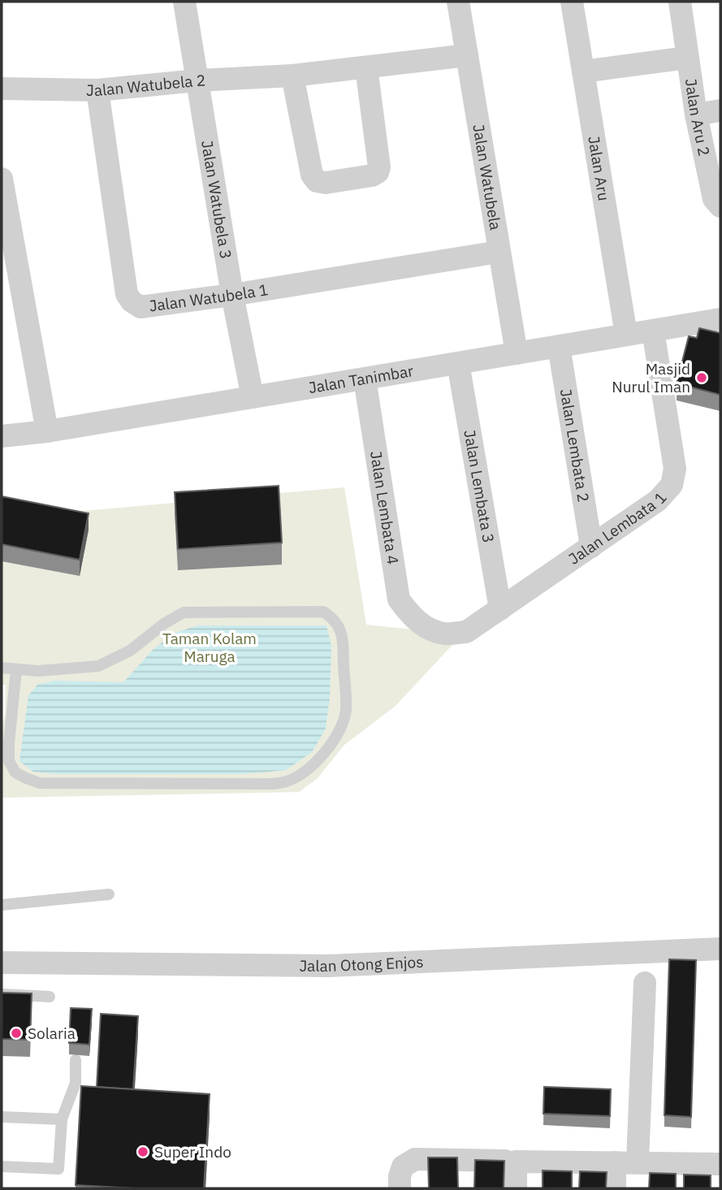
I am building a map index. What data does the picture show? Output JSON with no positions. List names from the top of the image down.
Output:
{
  "streets": {
    "street": [
      "Jalan Watubela 2",
      "Jalan Aru 2",
      "Jalan Aru",
      "Jalan Watubela",
      "Jalan Watubela 3",
      "Jalan Watubela 1",
      "Jalan Tanimbar",
      "Jalan Lembata 2",
      "Jalan Lembata 3",
      "Jalan Lembata 4",
      "Jalan Lembata 1",
      "Jalan Otong Enjos"
    ]
  },
  "crossings": [
    ["Jalan Watubela 2", "Jalan Watubela"],
    ["Jalan Watubela 2", "Jalan Watubela 3"],
    ["Jalan Watubela 2", "Jalan Watubela 1"],
    ["Jalan Aru", "Jalan Tanimbar"],
    ["Jalan Watubela", "Jalan Watubela 1"],
    ["Jalan Watubela", "Jalan Tanimbar"],
    ["Jalan Watubela 3", "Jalan Watubela 1"],
    ["Jalan Watubela 3", "Jalan Tanimbar"],
    ["Jalan Tanimbar", "Jalan Lembata 2"],
    ["Jalan Tanimbar", "Jalan Lembata 3"],
    ["Jalan Tanimbar", "Jalan Lembata 4"],
    ["Jalan Tanimbar", "Jalan Lembata 1"],
    ["Jalan Lembata 2", "Jalan Lembata 1"],
    ["Jalan Lembata 3", "Jalan Lembata 1"],
    ["Jalan Lembata 4", "Jalan Lembata 1"]
  ],
  "parks": ["Taman Kolam Maruga"],
  "places": ["Masjid Nurul Iman", "Solaria", "Super Indo"]
}
